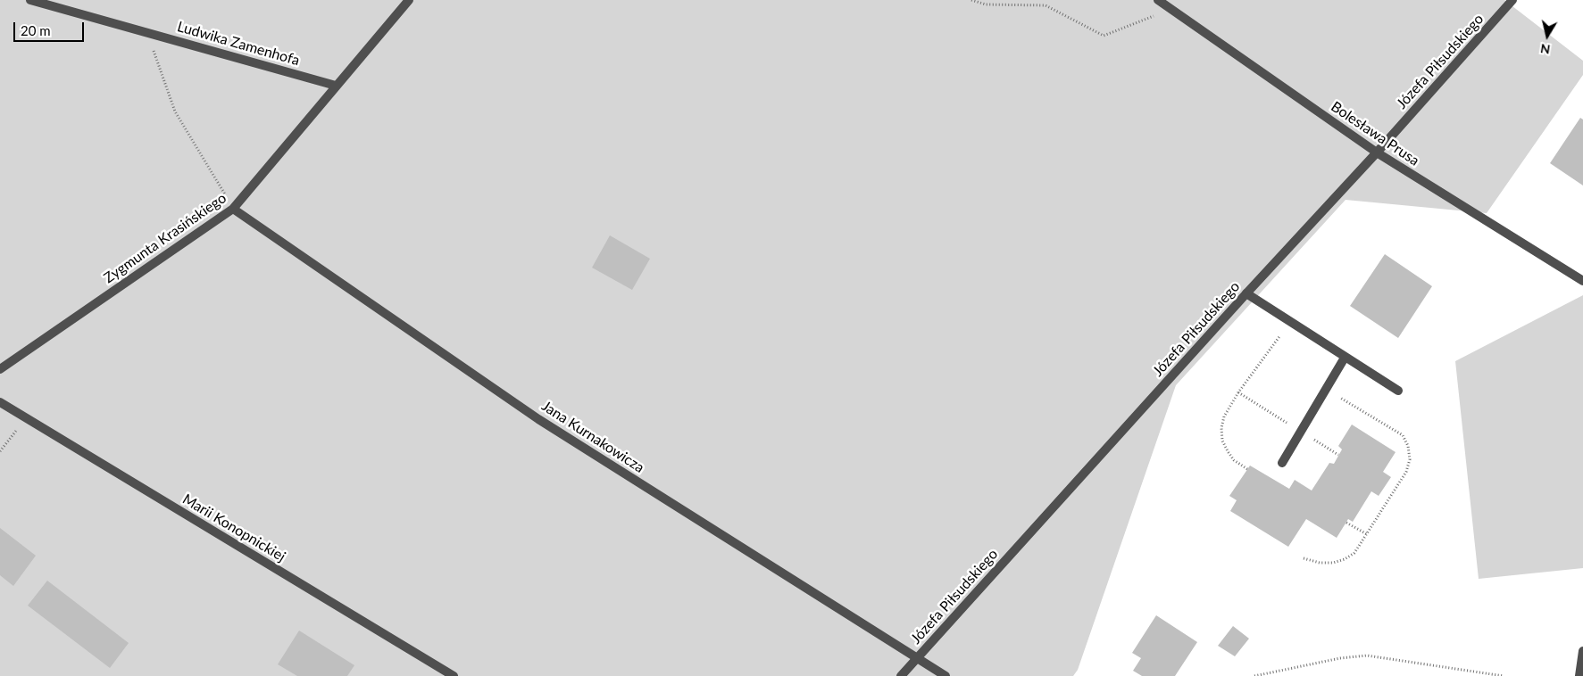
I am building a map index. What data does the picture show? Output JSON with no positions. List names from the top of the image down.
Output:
{
  "streets": {
    "street": [
      "Ludwika Zamenhofa",
      "Józefa Piłsudskiego",
      "Bolesława Prusa",
      "Zygmunta Krasińskiego",
      "Jana Kurnakowicza",
      "Marii Konopnickiej"
    ]
  },
  "crossings": [
    ["Ludwika Zamenhofa", "Zygmunta Krasińskiego"],
    ["Józefa Piłsudskiego", "Bolesława Prusa"],
    ["Józefa Piłsudskiego", "Jana Kurnakowicza"],
    ["Zygmunta Krasińskiego", "Jana Kurnakowicza"]
  ],
  "scale_bar": "20 m",
  "north": "bottom"
}
